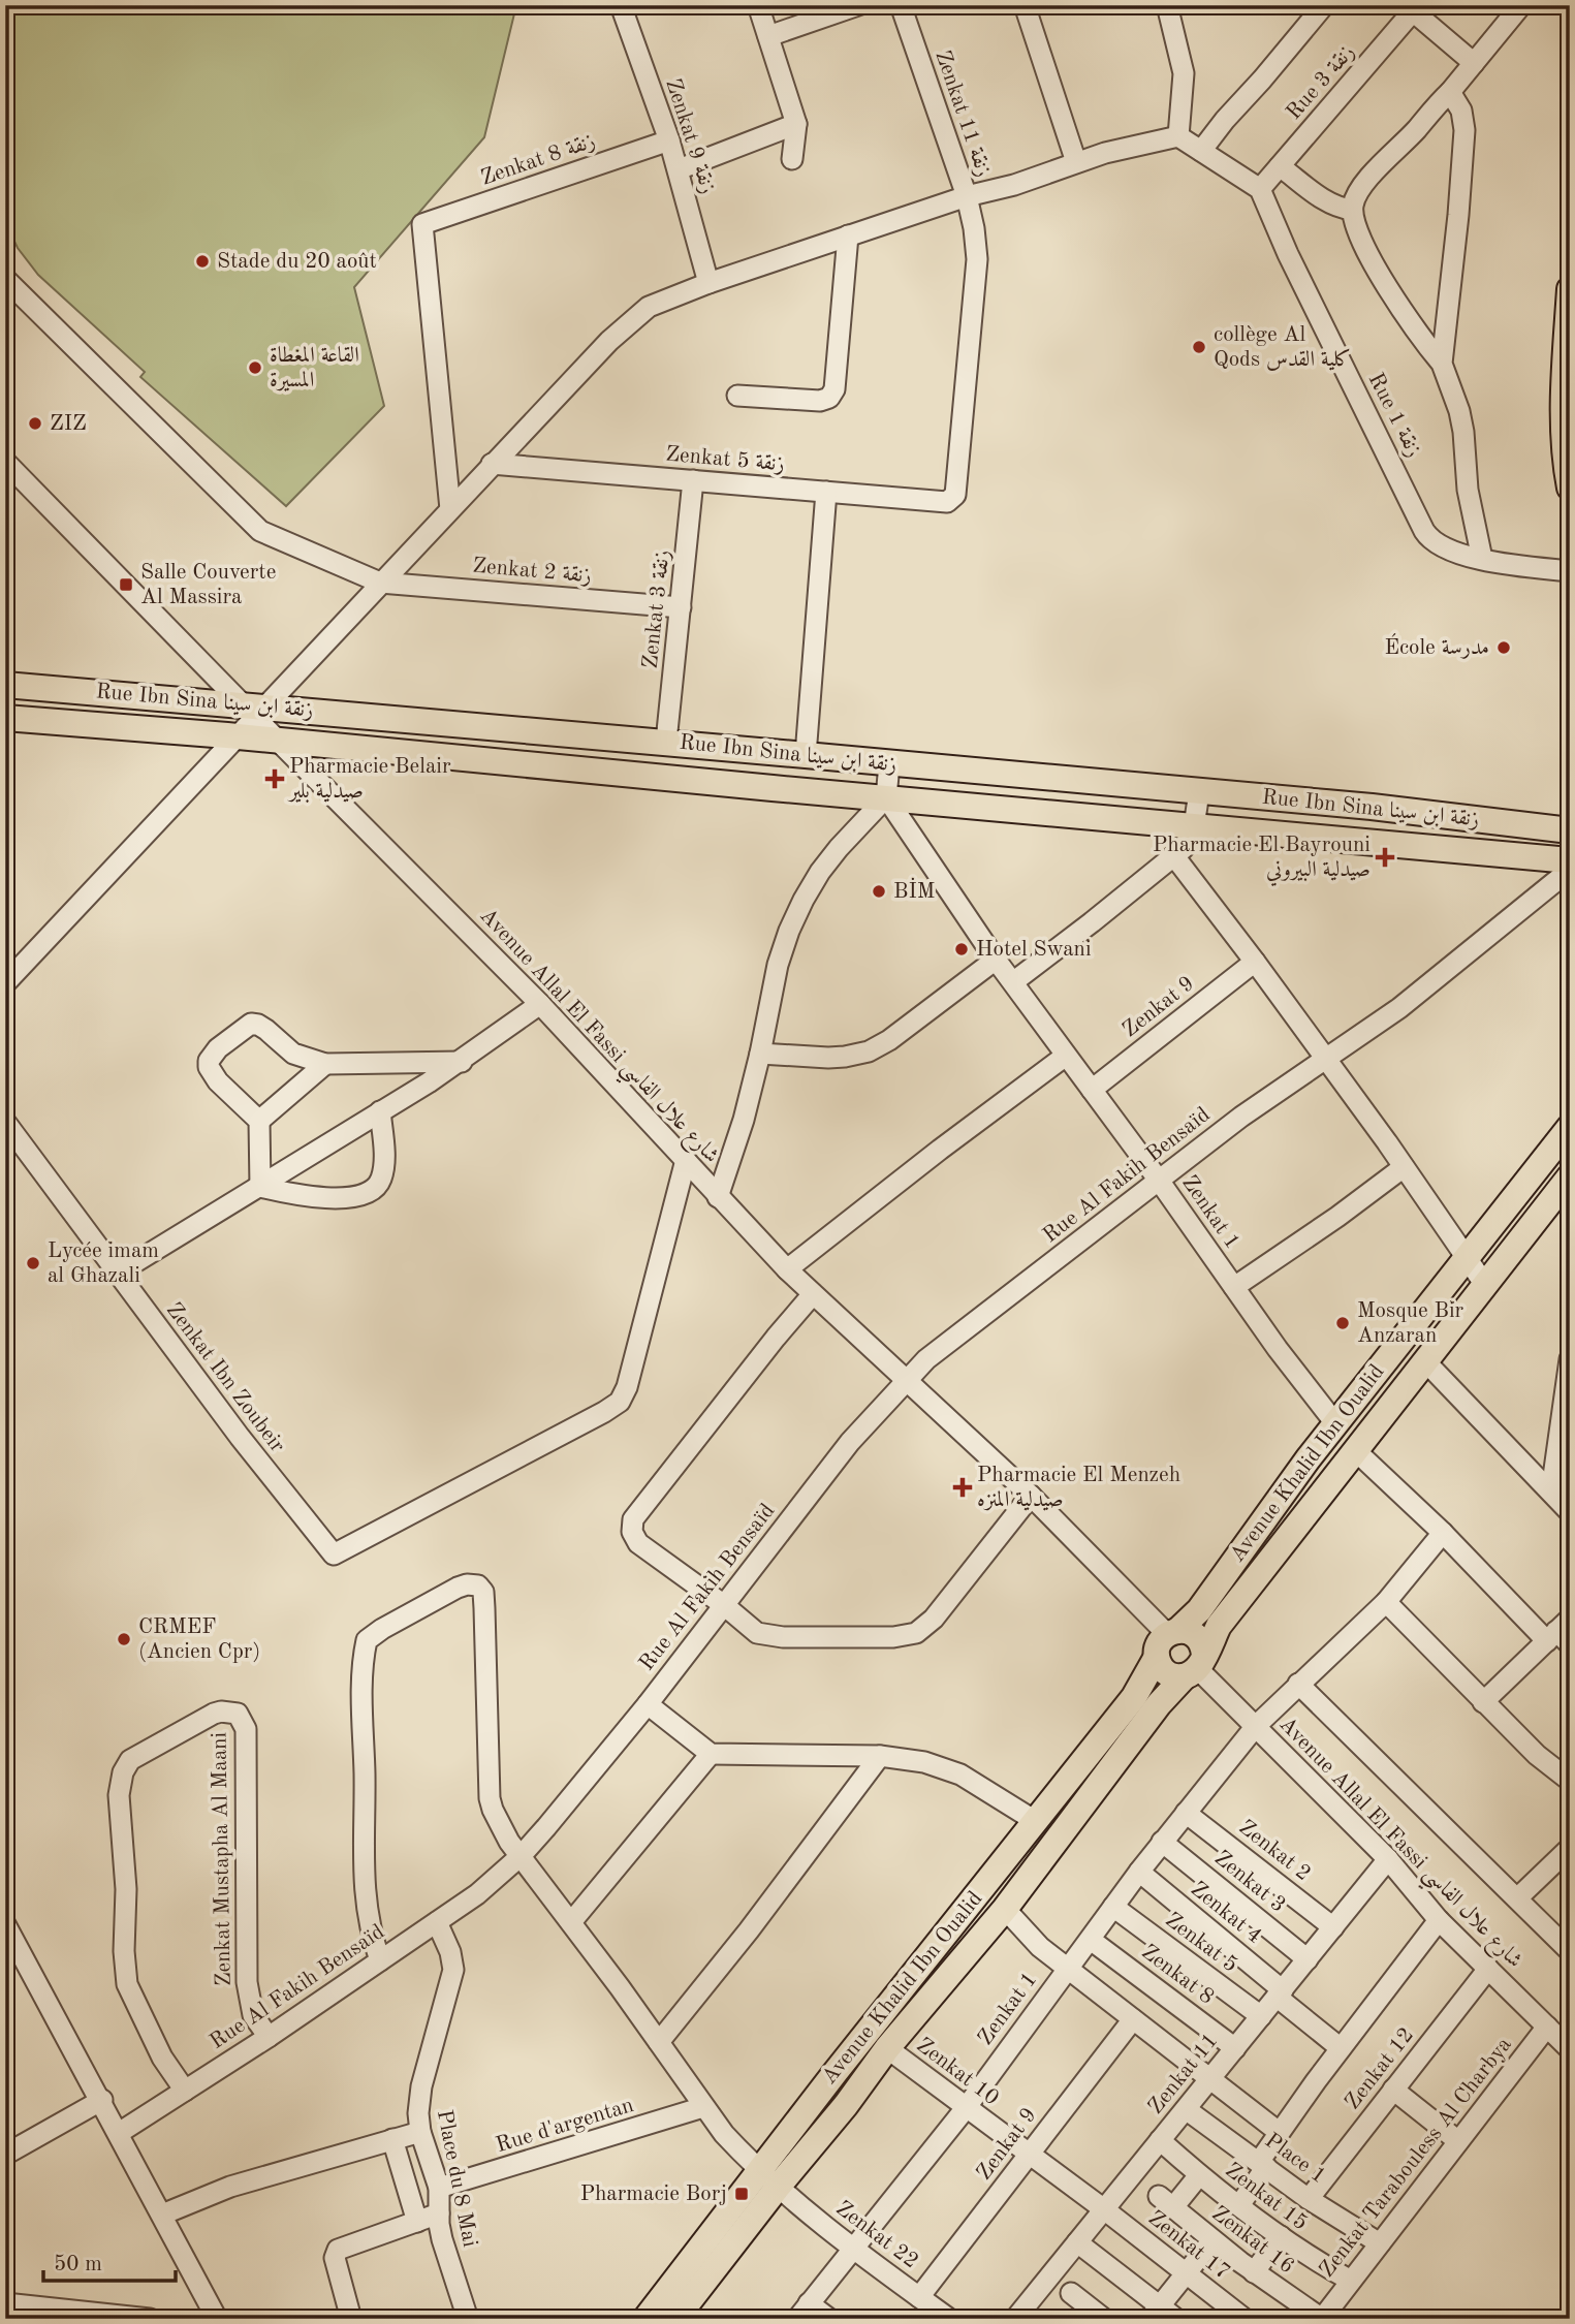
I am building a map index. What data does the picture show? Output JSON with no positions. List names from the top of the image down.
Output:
{
  "streets": {
    "main road": ["Rue Ibn Sina زنقة ابن سينا", "Avenue Khalid Ibn Oualid"],
    "street": [
      "Rue 3 زنقة",
      "Zenkat 11 زنقة",
      "Zenkat 9 زنقة",
      "Zenkat 8 زنقة",
      "Rue 1 زنقة",
      "Zenkat 5 زنقة",
      "Zenkat 2 زنقة",
      "Zenkat 3 زنقة",
      "Zenkat 9",
      "Avenue Allal El Fassi شارع علال الفاسي",
      "Rue Al Fakih Bensaïd",
      "Zenkat 1",
      "Zenkat Ibn Zoubeir",
      "Zenkat 2",
      "Zenkat Mustapha Al Maani",
      "Zenkat 3",
      "Zenkat 4",
      "Zenkat 5",
      "Zenkat 8",
      "Zenkat 12",
      "Zenkat 10",
      "Zenkat 11",
      "Rue d'argentan",
      "Zenkat Tarabouless Al Charbya",
      "Place 1",
      "Place du 8 Mai",
      "Zenkat 15",
      "Zenkat 22",
      "Zenkat 16",
      "Zenkat 17"
    ]
  },
  "crossings": [
    ["Rue 3 زنقة", "Rue 1 زنقة"],
    ["Zenkat 11 زنقة", "Zenkat 5 زنقة"],
    ["Zenkat 9 زنقة", "Zenkat 8 زنقة"],
    ["Zenkat 5 زنقة", "Zenkat 3 زنقة"],
    ["Zenkat 2 زنقة", "Zenkat 3 زنقة"],
    ["Zenkat 3 زنقة", "Rue Ibn Sina زنقة ابن سينا"],
    ["Rue Ibn Sina زنقة ابن سينا", "Avenue Allal El Fassi شارع علال الفاسي"],
    ["Rue Ibn Sina زنقة ابن سينا", "Zenkat 1"],
    ["Zenkat 9", "Zenkat 1"],
    ["Zenkat 9", "Zenkat 10"],
    ["Zenkat 9", "Zenkat 22"],
    ["Avenue Allal El Fassi شارع علال الفاسي", "Rue Al Fakih Bensaïd"],
    ["Avenue Allal El Fassi شارع علال الفاسي", "Zenkat 1"],
    ["Avenue Allal El Fassi شارع علال الفاسي", "Zenkat Ibn Zoubeir"],
    ["Avenue Allal El Fassi شارع علال الفاسي", "Avenue Khalid Ibn Oualid"],
    ["Avenue Allal El Fassi شارع علال الفاسي", "Zenkat 12"],
    ["Avenue Allal El Fassi شارع علال الفاسي", "Zenkat 11"],
    ["Avenue Allal El Fassi شارع علال الفاسي", "Zenkat Tarabouless Al Charbya"],
    ["Rue Al Fakih Bensaïd", "Zenkat 1"],
    ["Rue Al Fakih Bensaïd", "Zenkat Mustapha Al Maani"],
    ["Rue Al Fakih Bensaïd", "Place du 8 Mai"],
    ["Rue Al Fakih Bensaïd", "Zenkat 22"],
    ["Zenkat 1", "Avenue Khalid Ibn Oualid"],
    ["Zenkat 1", "Zenkat 2"],
    ["Zenkat 1", "Zenkat 3"],
    ["Zenkat 1", "Zenkat 4"],
    ["Zenkat 1", "Zenkat 5"],
    ["Zenkat 1", "Zenkat 8"],
    ["Zenkat 1", "Zenkat 10"],
    ["Zenkat 1", "Zenkat 22"],
    ["Avenue Khalid Ibn Oualid", "Zenkat 10"],
    ["Avenue Khalid Ibn Oualid", "Zenkat 22"],
    ["Zenkat 2", "Zenkat 11"],
    ["Zenkat 3", "Zenkat 11"],
    ["Zenkat 4", "Zenkat 11"],
    ["Zenkat 5", "Zenkat 11"],
    ["Zenkat 8", "Zenkat 11"],
    ["Zenkat 12", "Place 1"],
    ["Zenkat 10", "Zenkat 11"],
    ["Zenkat 10", "Zenkat 17"],
    ["Zenkat 11", "Place 1"],
    ["Zenkat 11", "Zenkat 15"],
    ["Zenkat 11", "Zenkat 17"],
    ["Rue d'argentan", "Place du 8 Mai"],
    ["Rue d'argentan", "Zenkat 22"],
    ["Zenkat Tarabouless Al Charbya", "Place 1"],
    ["Zenkat Tarabouless Al Charbya", "Zenkat 15"],
    ["Zenkat Tarabouless Al Charbya", "Zenkat 16"],
    ["Zenkat 15", "Zenkat 16"]
  ],
  "places": {
    "other": [
      "Stade du 20 août",
      "collège Al Qods كلية القدس",
      "القاعة المغطاة المسيرة",
      "ZIZ",
      "École مدرسة",
      "BİM",
      "Hotel Swani",
      "Lycée imam al Ghazali",
      "Mosque Bir Anzaran",
      "CRMEF (Ancien Cpr)"
    ],
    "transit": ["Salle Couverte Al Massira", "Pharmacie Borj"],
    "health": ["Pharmacie Belair صيدلية بلير", "Pharmacie El Bayrouni صيدلية البيروني", "Pharmacie El Menzeh صيدلية المنزه"]
  },
  "scale_bar": "50 m"
}
